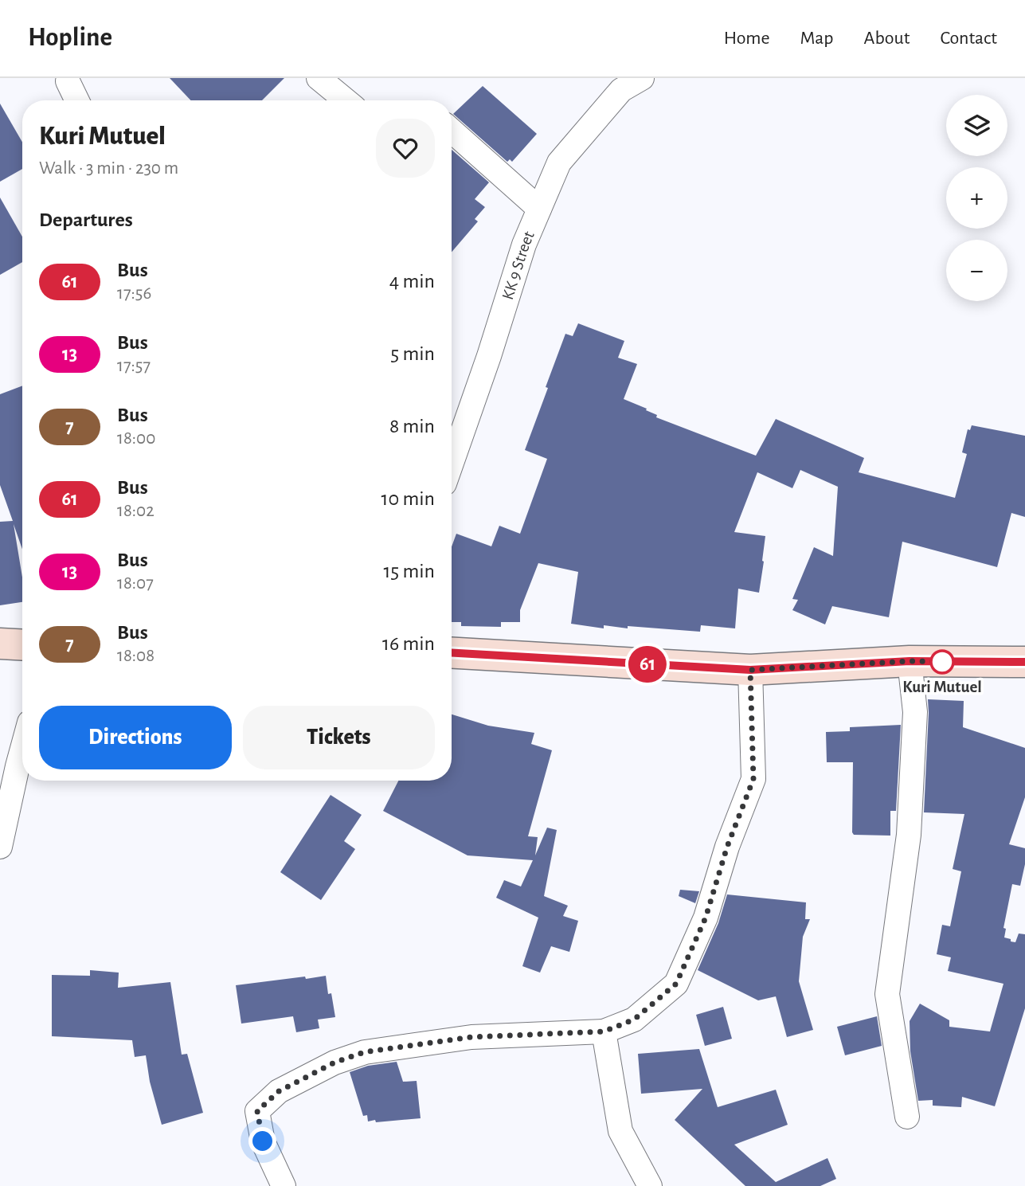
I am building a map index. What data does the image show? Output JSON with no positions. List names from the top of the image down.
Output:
{
  "streets": {
    "street": ["KK 9 Street"]
  },
  "places": ["Kuri Mutuel"],
  "lines": ["bus line 61"],
  "page": {
    "header": "Hopline",
    "nav": [
      "Home",
      "Map",
      "About",
      "Contact"
    ],
    "on_map": "61",
    "map_buttons": ["+", "−"],
    "heading": [
      ["Kuri Mutuel", "Walk · 3 min · 230 m"],
      "Departures"
    ],
    "list": [
      {
        "mark": "61",
        "name": "Bus",
        "note": "17:56",
        "value": "4 min"
      },
      {
        "mark": "13",
        "name": "Bus",
        "note": "17:57",
        "value": "5 min"
      },
      {
        "mark": "7",
        "name": "Bus",
        "note": "18:00",
        "value": "8 min"
      },
      {
        "mark": "61",
        "name": "Bus",
        "note": "18:02",
        "value": "10 min"
      },
      {
        "mark": "13",
        "name": "Bus",
        "note": "18:07",
        "value": "15 min"
      },
      {
        "mark": "7",
        "name": "Bus",
        "note": "18:08",
        "value": "16 min"
      }
    ],
    "buttons": ["Directions", "Tickets"]
  }
}
